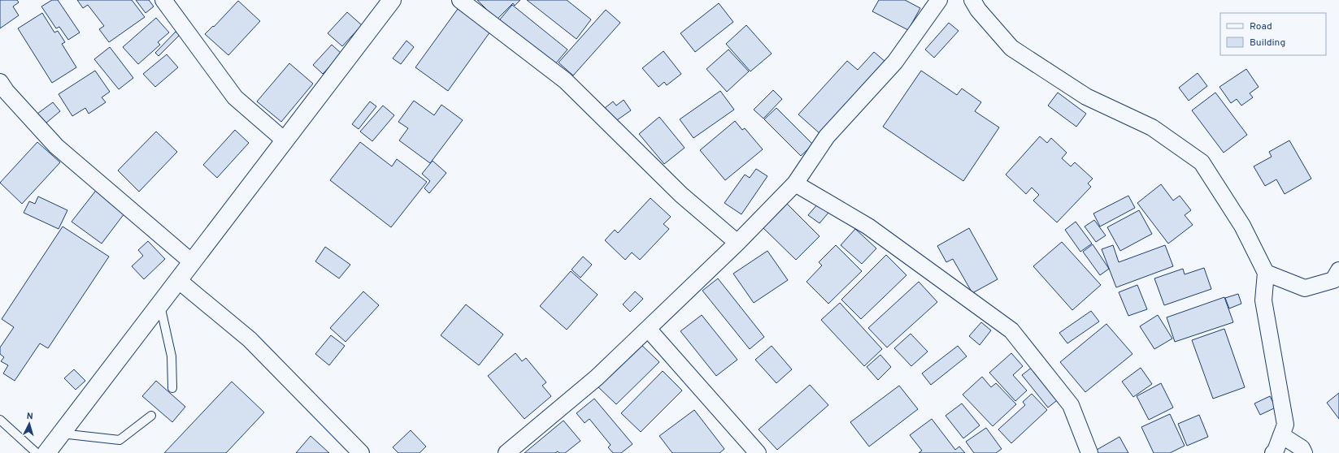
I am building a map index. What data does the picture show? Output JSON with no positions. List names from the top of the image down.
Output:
{
  "legend": ["Road", "Building"],
  "north": "top"
}
